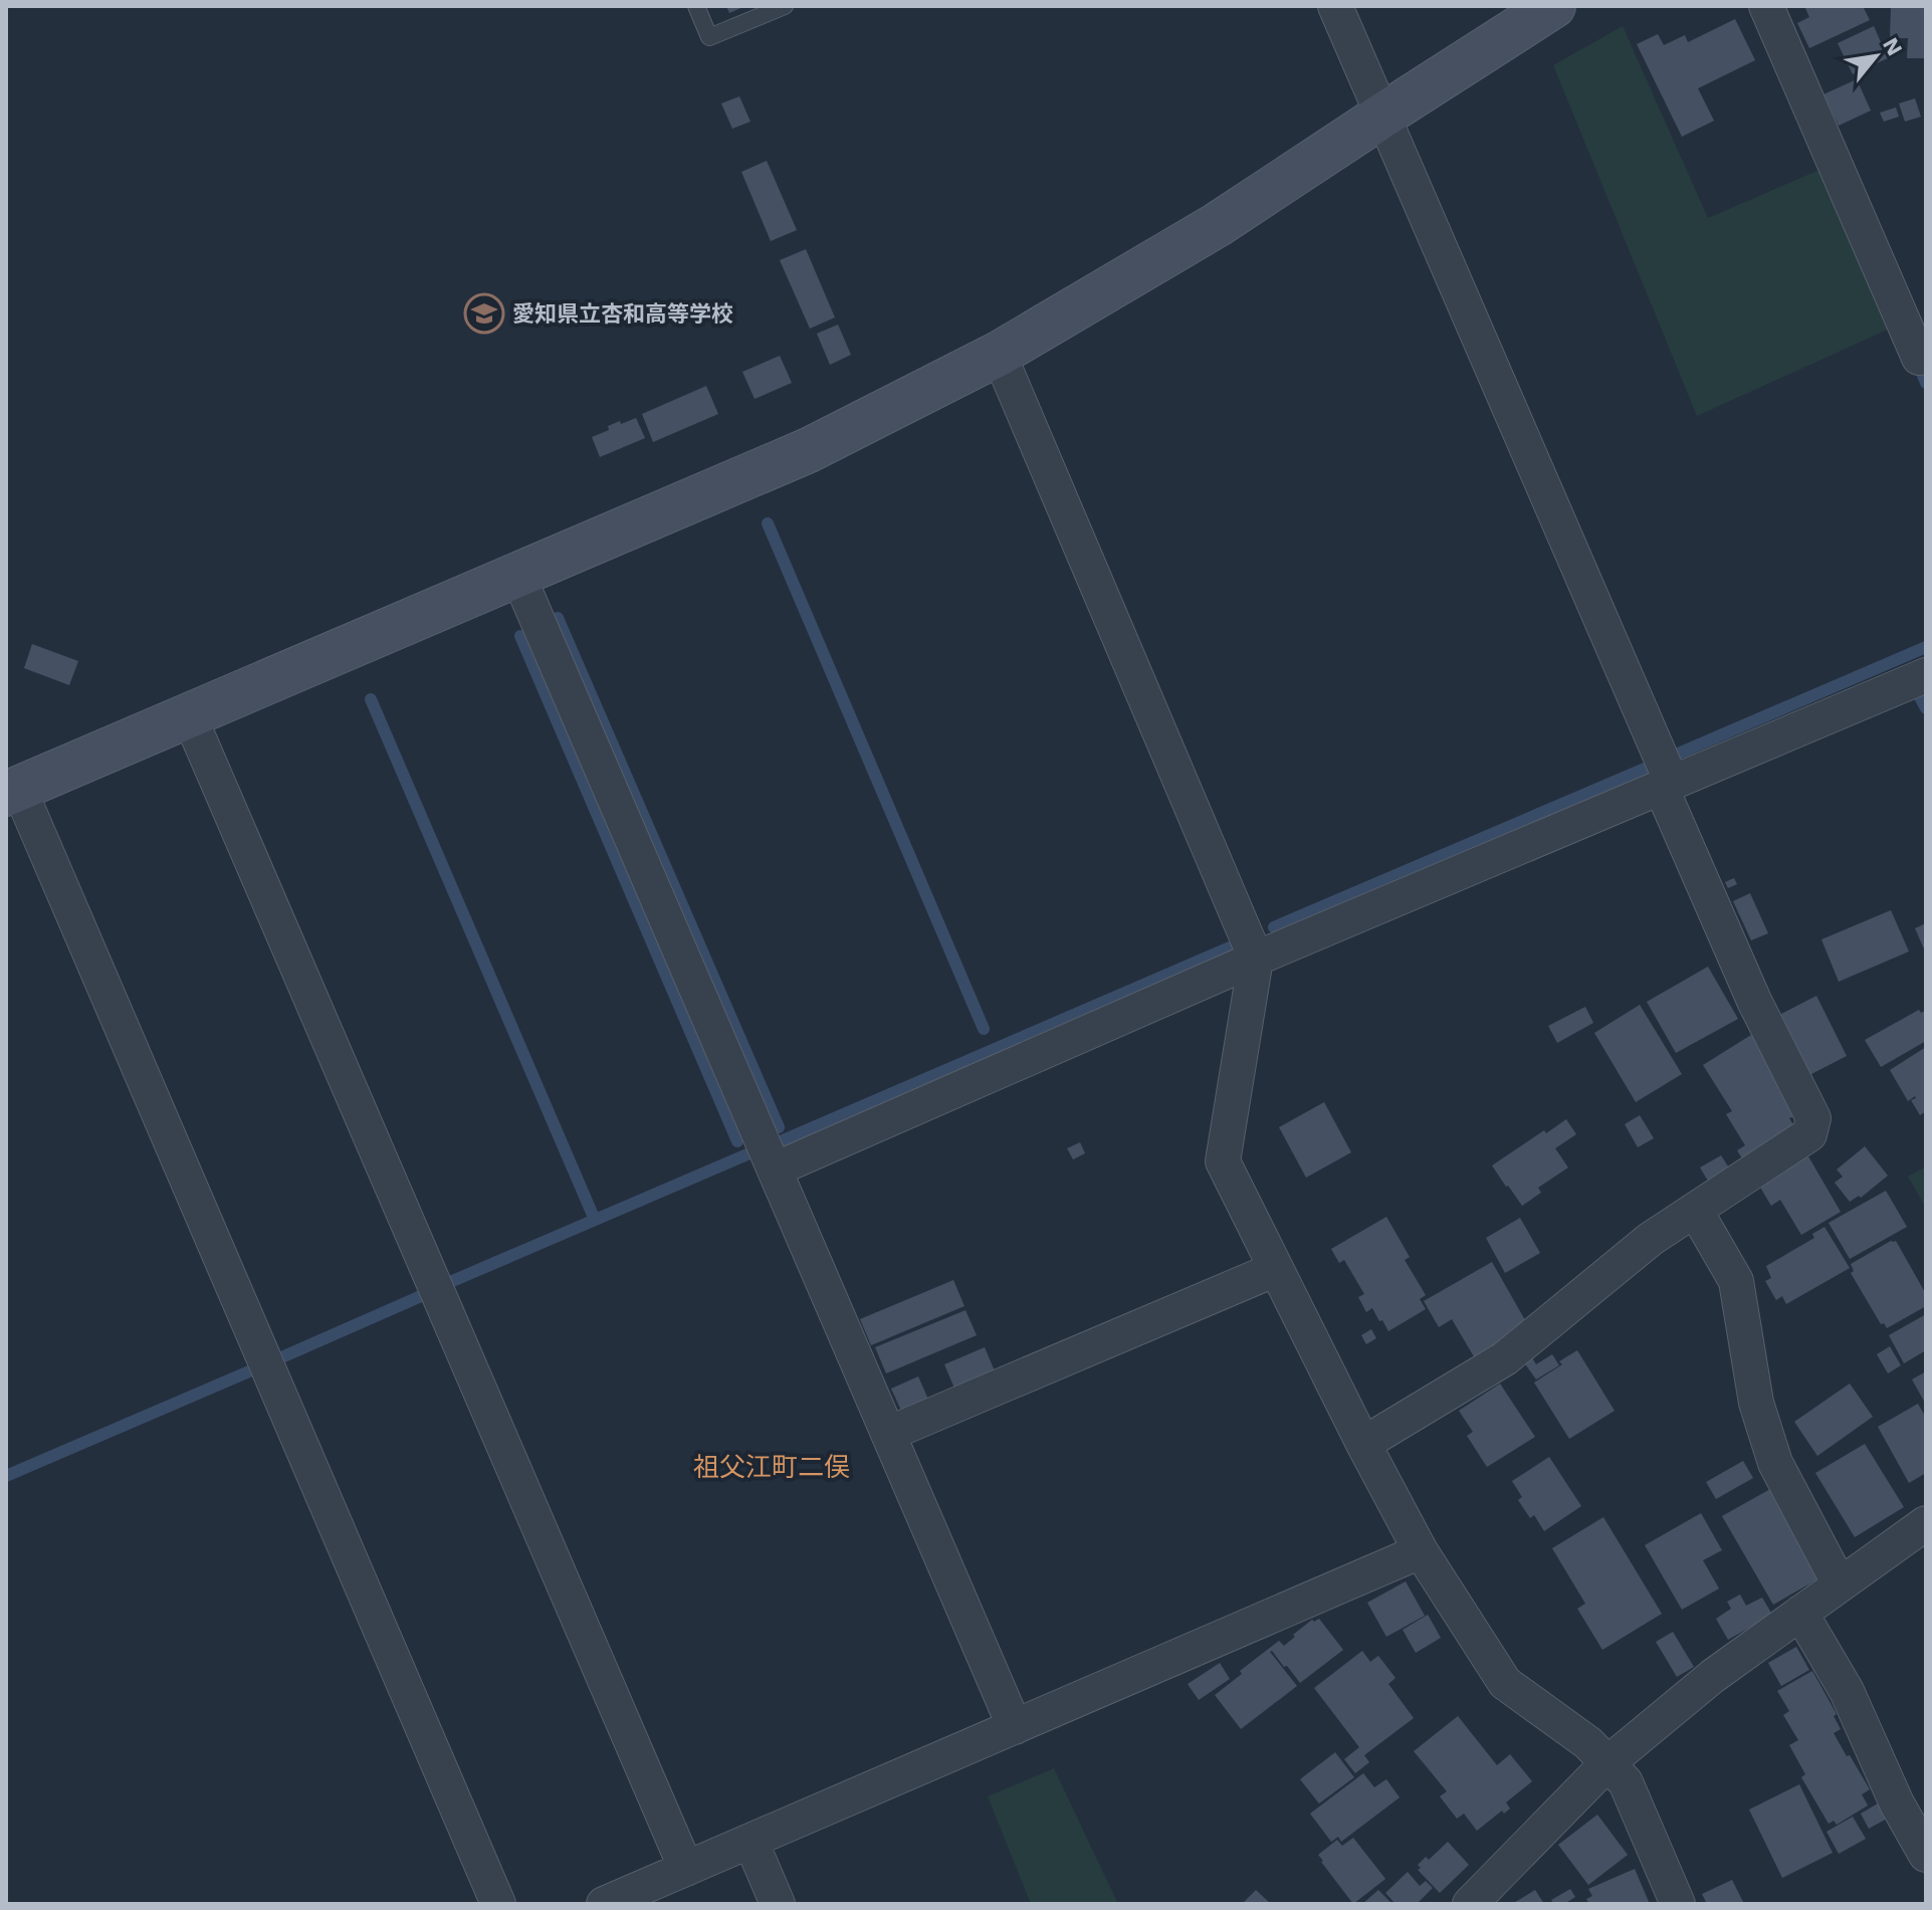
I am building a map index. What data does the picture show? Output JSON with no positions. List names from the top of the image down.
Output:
{
  "districts": ["祖父江町二俣"],
  "places": {
    "school or university": ["愛知県立杏和高等学校"]
  },
  "north": "top right"
}
